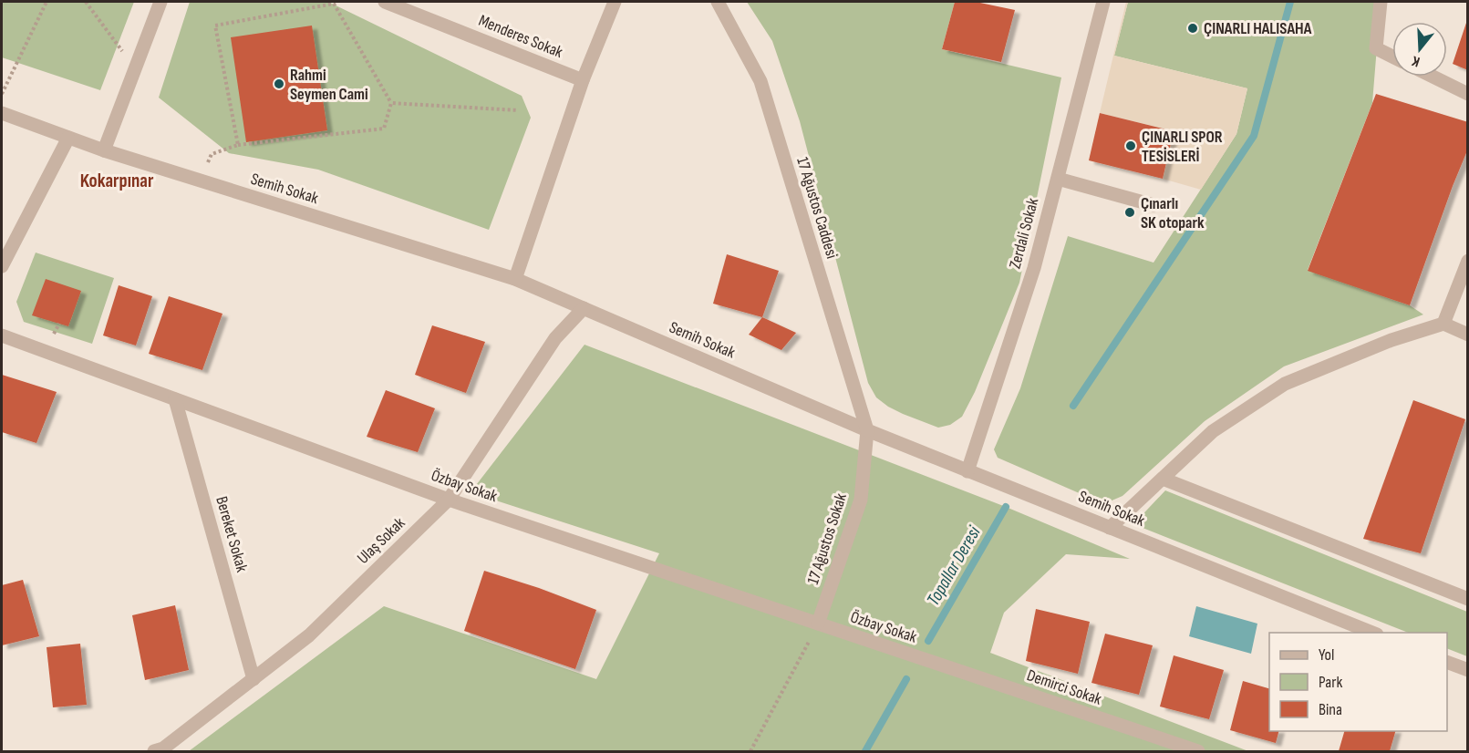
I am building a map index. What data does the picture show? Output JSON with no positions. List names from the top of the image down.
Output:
{
  "streets": {
    "street": [
      "Menderes Sokak",
      "Semih Sokak",
      "17 Ağustos Caddesi",
      "Zerdali Sokak",
      "Özbay Sokak",
      "Bereket Sokak",
      "17 Ağustos Sokak",
      "Ulaş Sokak",
      "Demirci Sokak"
    ]
  },
  "crossings": [
    ["Semih Sokak", "17 Ağustos Caddesi"],
    ["Semih Sokak", "Zerdali Sokak"],
    ["Semih Sokak", "17 Ağustos Sokak"],
    ["Semih Sokak", "Ulaş Sokak"],
    ["17 Ağustos Caddesi", "17 Ağustos Sokak"],
    ["Özbay Sokak", "Bereket Sokak"],
    ["Özbay Sokak", "17 Ağustos Sokak"],
    ["Özbay Sokak", "Ulaş Sokak"],
    ["Özbay Sokak", "Demirci Sokak"],
    ["Bereket Sokak", "Ulaş Sokak"]
  ],
  "districts": ["Kokarpınar"],
  "water": ["Topallar Deresi"],
  "places": [
    "ÇINARLI HALISAHA",
    "Rahmi Seymen Cami",
    "ÇINARLI SPOR TESİSLERİ",
    "Çınarlı SK otopark"
  ],
  "legend": ["Yol", "Park", "Bina"],
  "north": "bottom"
}
